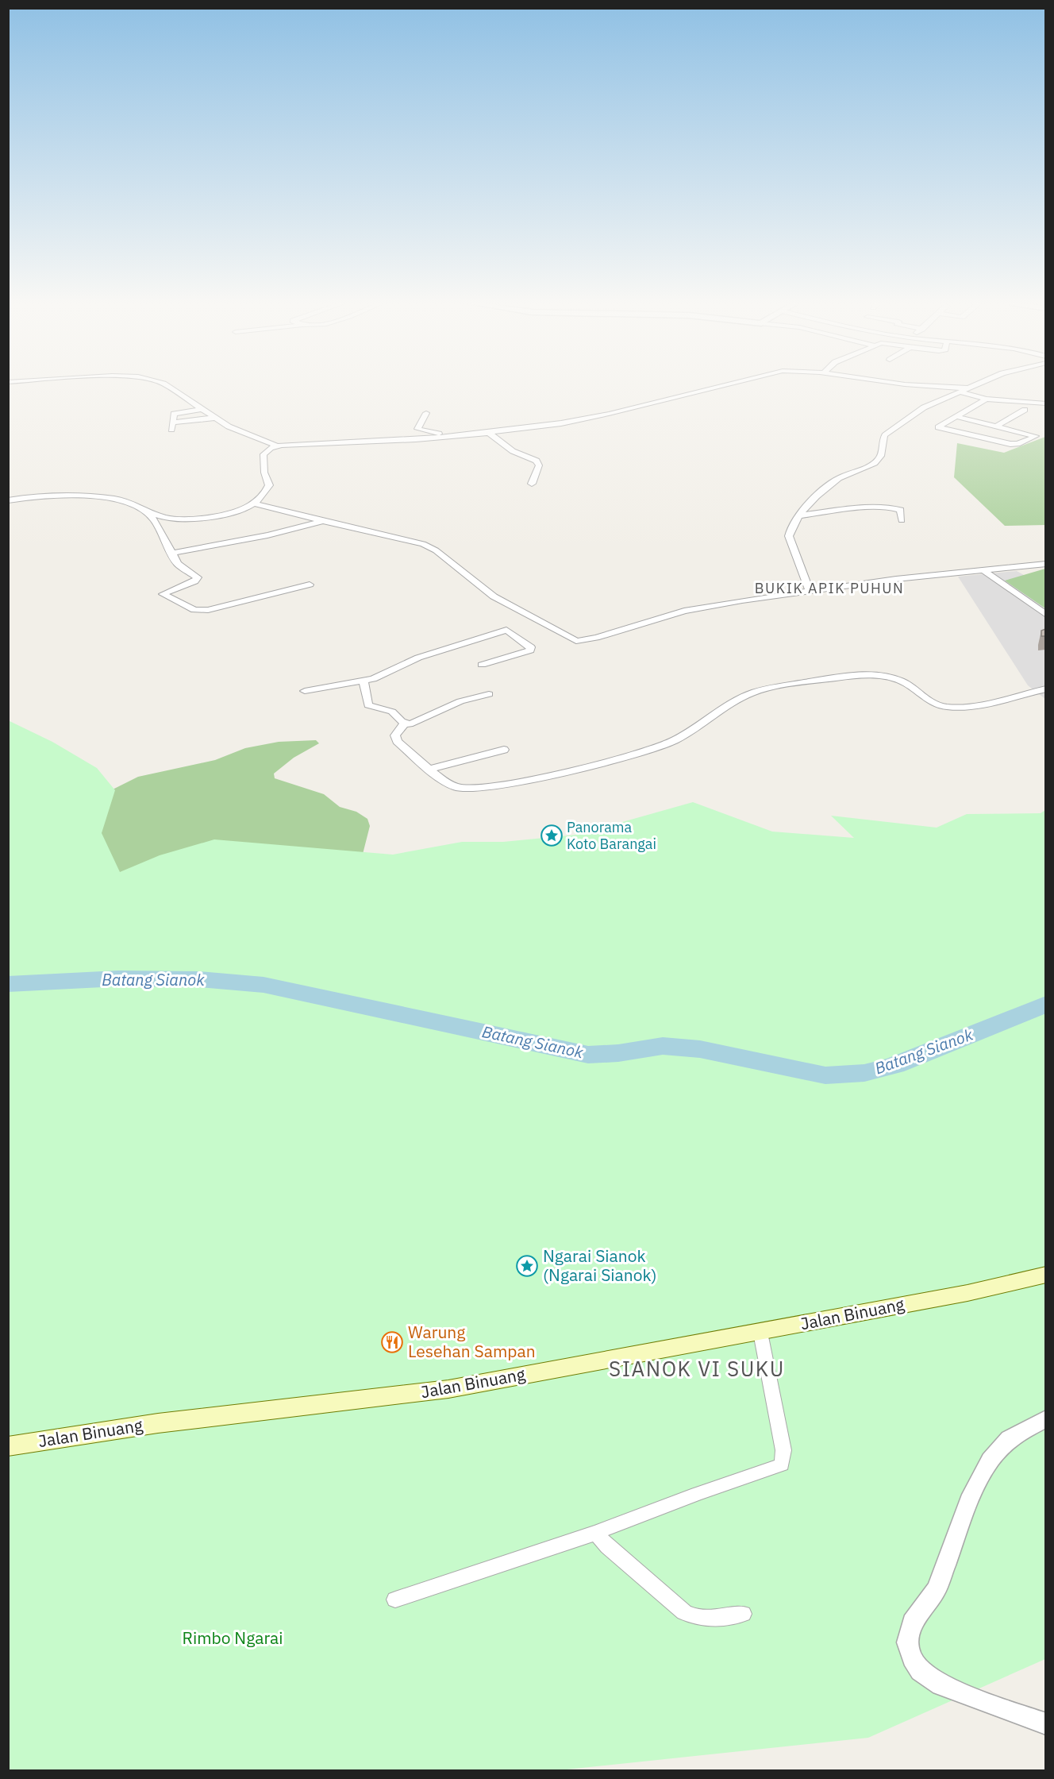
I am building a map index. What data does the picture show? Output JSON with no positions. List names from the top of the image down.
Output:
{
  "streets": {
    "main road": ["Jalan Binuang"]
  },
  "districts": ["BUKIK APIK PUHUN", "SIANOK VI SUKU"],
  "water": ["Batang Sianok"],
  "parks": ["Rimbo Ngarai"],
  "places": {
    "place": ["Panorama Koto Barangai", "Ngarai Sianok (Ngarai Sianok)"],
    "restaurant": ["Warung Lesehan Sampan"]
  }
}
